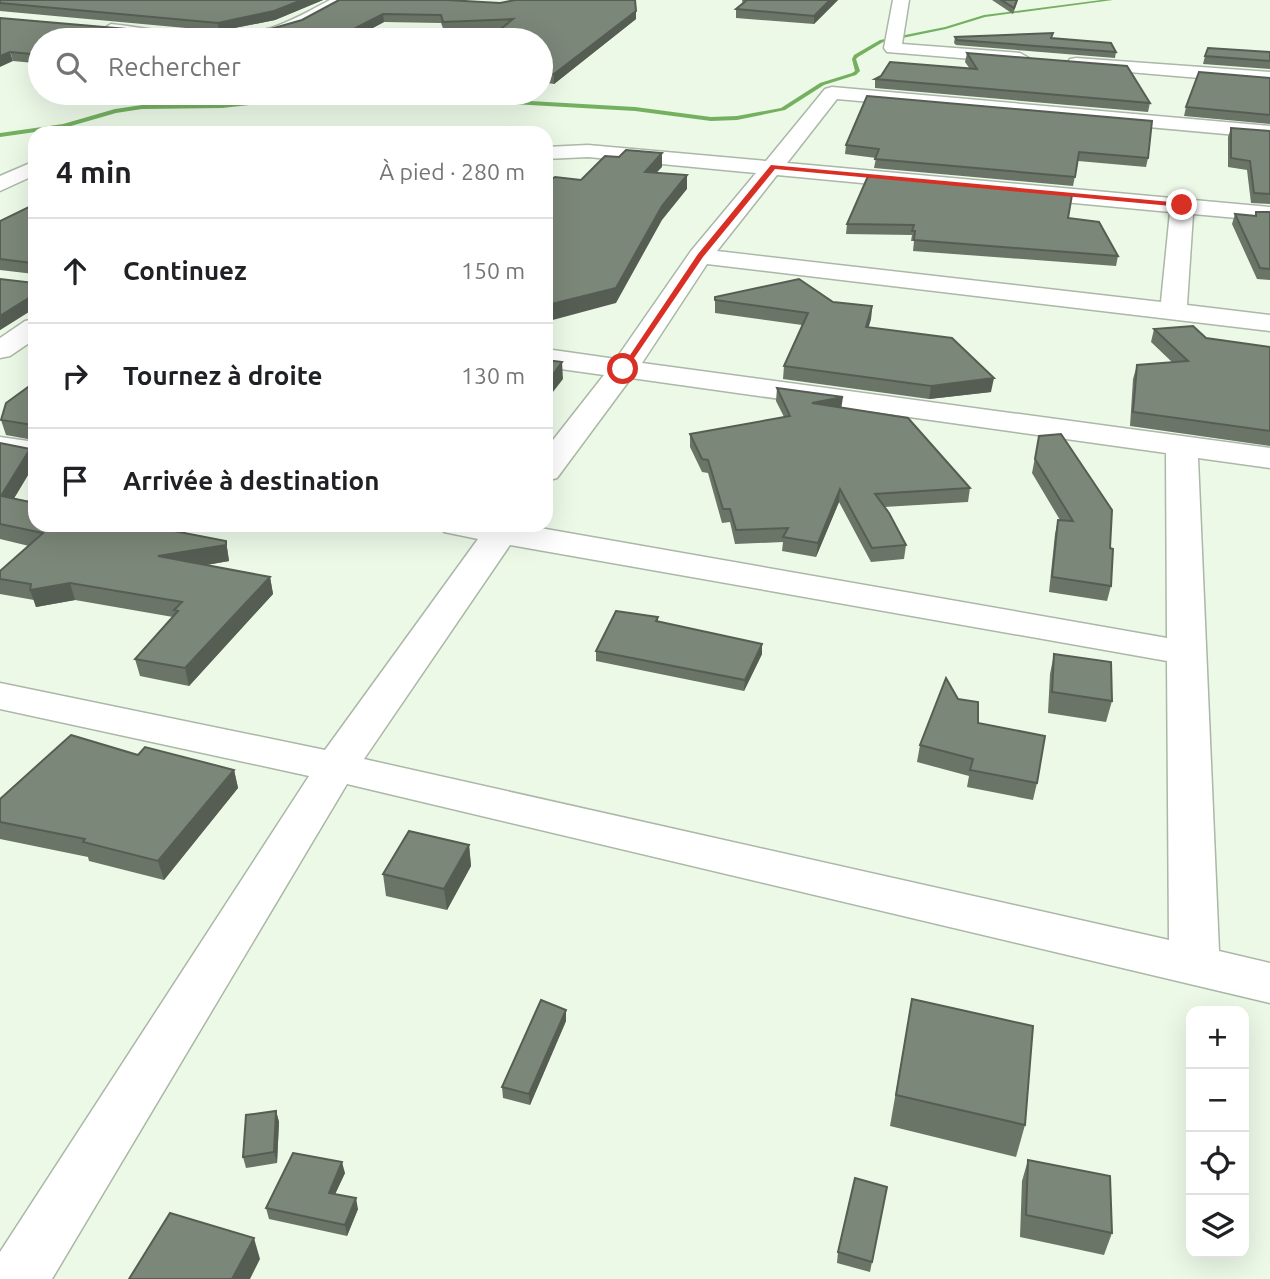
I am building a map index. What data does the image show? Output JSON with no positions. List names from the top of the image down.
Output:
{
  "page": {
    "search": "Rechercher",
    "heading": ["4 min", "À pied · 280 m"],
    "list": [
      ["Continuez", "150 m"],
      ["Tournez à droite", "130 m"],
      "Arrivée à destination"
    ],
    "map_buttons": ["+", "−"]
  }
}
